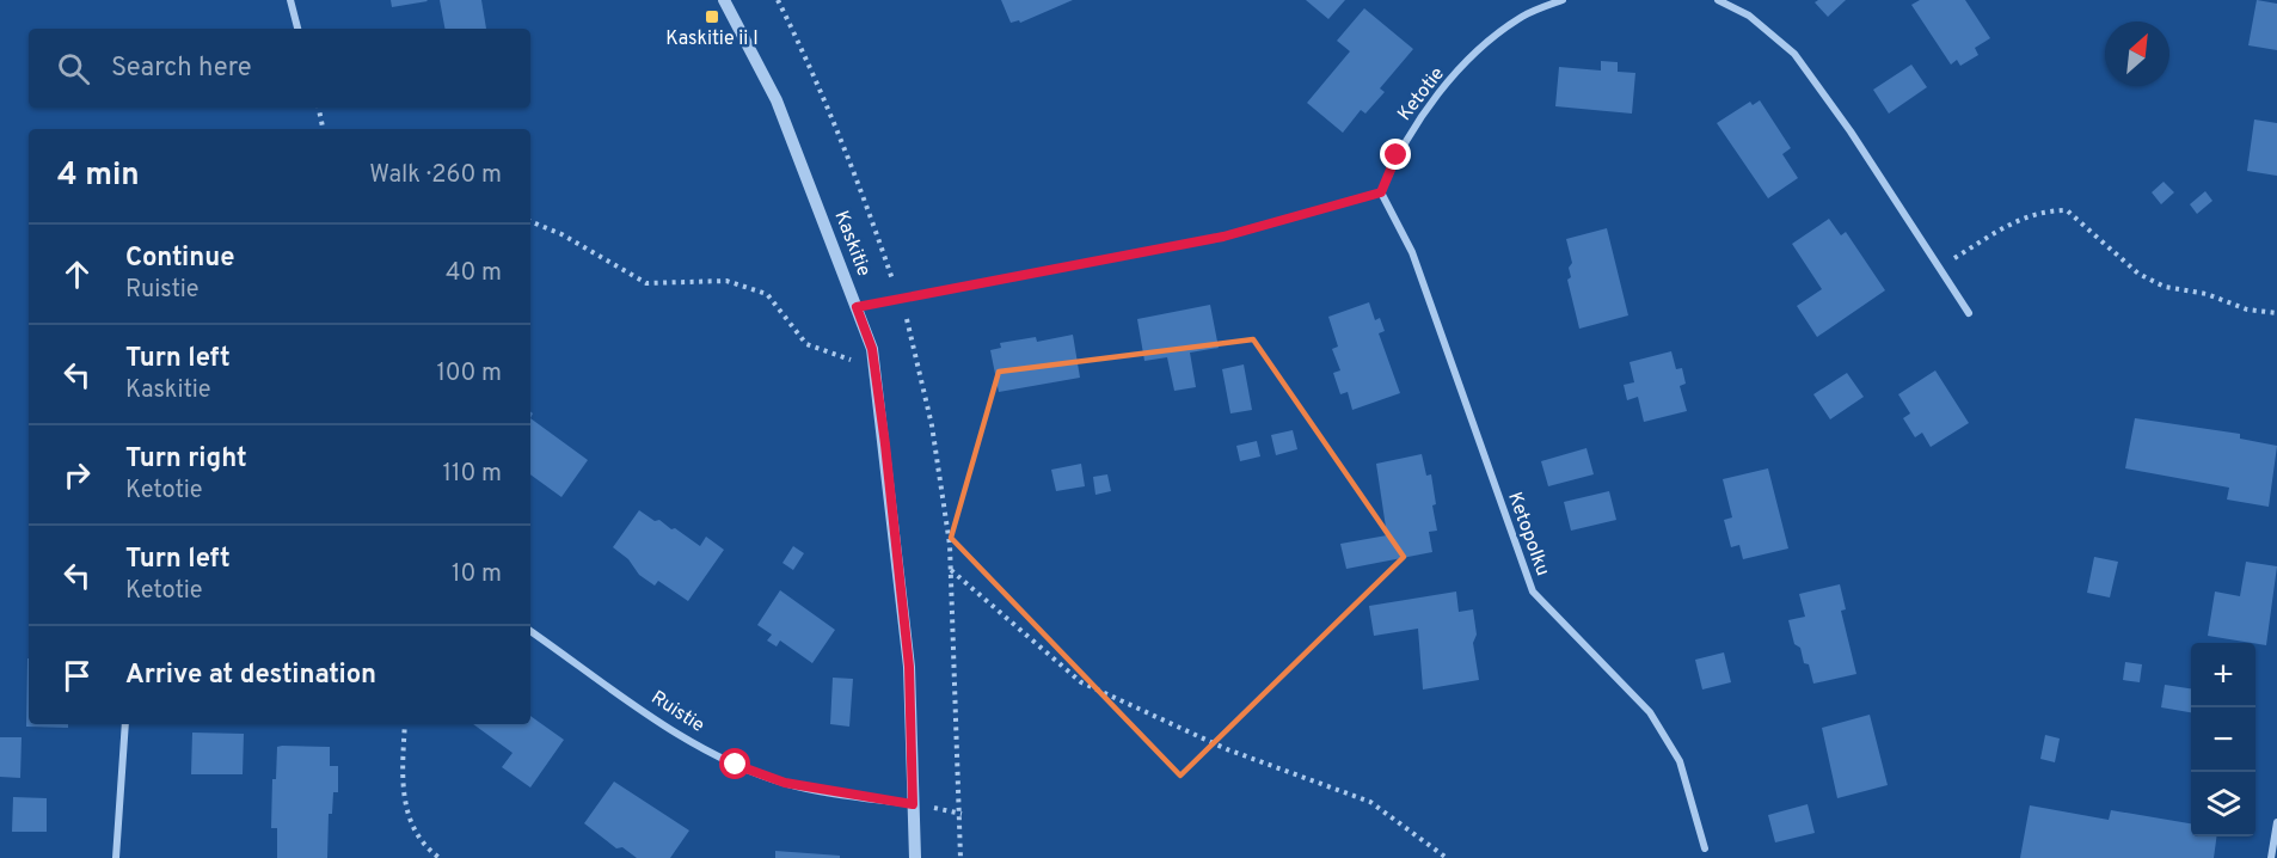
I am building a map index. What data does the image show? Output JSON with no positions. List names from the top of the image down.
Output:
{
  "streets": {
    "street": [
      "Ketotie",
      "Kaskitie",
      "Ketopolku",
      "Ruistie"
    ]
  },
  "crossings": [
    ["Ketotie", "Ketopolku"],
    ["Kaskitie", "Ruistie"]
  ],
  "places": {
    "transit": ["Kaskitie ii I"]
  },
  "north": "top right",
  "page": {
    "search": "Search here",
    "heading": ["4 min", "Walk · 260 m"],
    "list": [
      ["Continue", "Ruistie", "40 m"],
      ["Turn left", "Kaskitie", "100 m"],
      ["Turn right", "Ketotie", "110 m"],
      ["Turn left", "Ketotie", "10 m"],
      "Arrive at destination"
    ],
    "map_buttons": ["+", "−"]
  }
}
